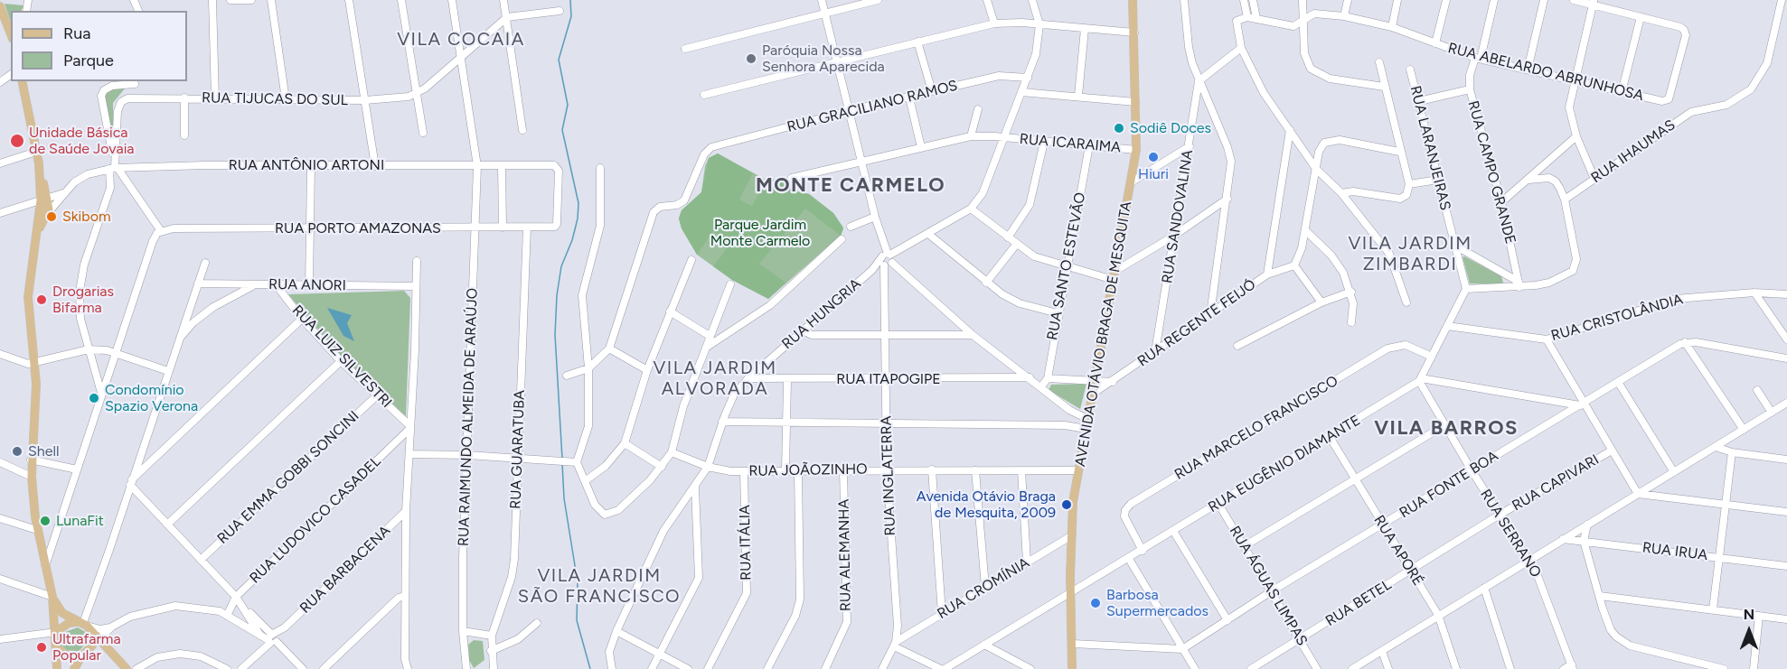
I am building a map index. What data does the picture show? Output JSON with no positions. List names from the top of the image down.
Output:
{
  "streets": {
    "main road": ["AVENIDA OTÁVIO BRAGA DE MESQUITA"],
    "street": [
      "RUA ABELARDO ABRUNHOSA",
      "RUA TIJUCAS DO SUL",
      "RUA GRACILIANO RAMOS",
      "RUA ICARAIMA",
      "RUA LARANJEIRAS",
      "RUA IHAUMAS",
      "RUA ANTÔNIO ARTONI",
      "RUA CAMPO GRANDE",
      "RUA SANDOVALINA",
      "RUA PORTO AMAZONAS",
      "RUA SANTO ESTEVÃO",
      "RUA ANORI",
      "RUA HUNGRIA",
      "RUA CRISTOLÂNDIA",
      "RUA REGENTE FEIJÓ",
      "RUA LUIZ SILVESTRI",
      "RUA ITAPOGIPE",
      "RUA RAIMUNDO ALMEIDA DE ARAÚJO",
      "RUA MARCELO FRANCISCO",
      "RUA GUARATUBA",
      "RUA EUGÊNIO DIAMANTE",
      "RUA JOÃOZINHO",
      "RUA INGLATERRA",
      "RUA EMMA GOBBI SONCINI",
      "RUA CAPIVARI",
      "RUA FONTE BOA",
      "RUA LUDOVICO CASADEL",
      "RUA SERRANO",
      "RUA ITÁLIA",
      "RUA APORÉ",
      "RUA IRUA",
      "RUA ALEMANHA",
      "RUA BARBACENA",
      "RUA ÁGUAS LIMPAS",
      "RUA CROMÍNIA",
      "RUA BETEL"
    ]
  },
  "crossings": [
    ["RUA ABELARDO ABRUNHOSA", "RUA CAMPO GRANDE"],
    ["RUA ICARAIMA", "RUA SANTO ESTEVÃO"],
    ["RUA ICARAIMA", "AVENIDA OTÁVIO BRAGA DE MESQUITA"],
    ["RUA ANTÔNIO ARTONI", "RUA PORTO AMAZONAS"],
    ["RUA ANTÔNIO ARTONI", "RUA RAIMUNDO ALMEIDA DE ARAÚJO"],
    ["RUA SANDOVALINA", "RUA REGENTE FEIJÓ"],
    ["RUA PORTO AMAZONAS", "RUA RAIMUNDO ALMEIDA DE ARAÚJO"],
    ["RUA PORTO AMAZONAS", "RUA GUARATUBA"],
    ["RUA ANORI", "RUA LUIZ SILVESTRI"],
    ["RUA HUNGRIA", "RUA ITAPOGIPE"],
    ["RUA HUNGRIA", "RUA JOÃOZINHO"],
    ["RUA HUNGRIA", "RUA INGLATERRA"],
    ["RUA REGENTE FEIJÓ", "AVENIDA OTÁVIO BRAGA DE MESQUITA"],
    ["AVENIDA OTÁVIO BRAGA DE MESQUITA", "RUA EUGÊNIO DIAMANTE"],
    ["AVENIDA OTÁVIO BRAGA DE MESQUITA", "RUA JOÃOZINHO"],
    ["AVENIDA OTÁVIO BRAGA DE MESQUITA", "RUA CROMÍNIA"],
    ["RUA LUIZ SILVESTRI", "RUA EMMA GOBBI SONCINI"],
    ["RUA LUIZ SILVESTRI", "RUA LUDOVICO CASADEL"],
    ["RUA ITAPOGIPE", "RUA INGLATERRA"],
    ["RUA MARCELO FRANCISCO", "RUA EUGÊNIO DIAMANTE"],
    ["RUA EUGÊNIO DIAMANTE", "RUA SERRANO"],
    ["RUA EUGÊNIO DIAMANTE", "RUA APORÉ"],
    ["RUA EUGÊNIO DIAMANTE", "RUA ÁGUAS LIMPAS"],
    ["RUA JOÃOZINHO", "RUA INGLATERRA"],
    ["RUA JOÃOZINHO", "RUA ITÁLIA"],
    ["RUA JOÃOZINHO", "RUA ALEMANHA"],
    ["RUA INGLATERRA", "RUA CROMÍNIA"],
    ["RUA CAPIVARI", "RUA SERRANO"],
    ["RUA CAPIVARI", "RUA BETEL"],
    ["RUA FONTE BOA", "RUA SERRANO"],
    ["RUA FONTE BOA", "RUA APORÉ"],
    ["RUA FONTE BOA", "RUA ÁGUAS LIMPAS"],
    ["RUA SERRANO", "RUA BETEL"],
    ["RUA APORÉ", "RUA BETEL"],
    ["RUA ÁGUAS LIMPAS", "RUA BETEL"]
  ],
  "districts": [
    "VILA COCAIA",
    "MONTE CARMELO",
    "VILA JARDIM ZIMBARDI",
    "VILA JARDIM ALVORADA",
    "VILA BARROS",
    "VILA JARDIM SÃO FRANCISCO"
  ],
  "parks": ["Parque Jardim Monte Carmelo"],
  "places": [
    "Paróquia Nossa Senhora Aparecida",
    "Sodiê Doces",
    "Unidade Básica de Saúde Jovaia",
    "Hiuri",
    "Skibom",
    "Drogarias Bifarma",
    "Condomínio Spazio Verona",
    "Shell",
    "Avenida Otávio Braga de Mesquita, 2009",
    "LunaFit",
    "Barbosa Supermercados",
    "Ultrafarma Popular"
  ],
  "legend": ["Rua", "Parque"],
  "north": "top"
}
